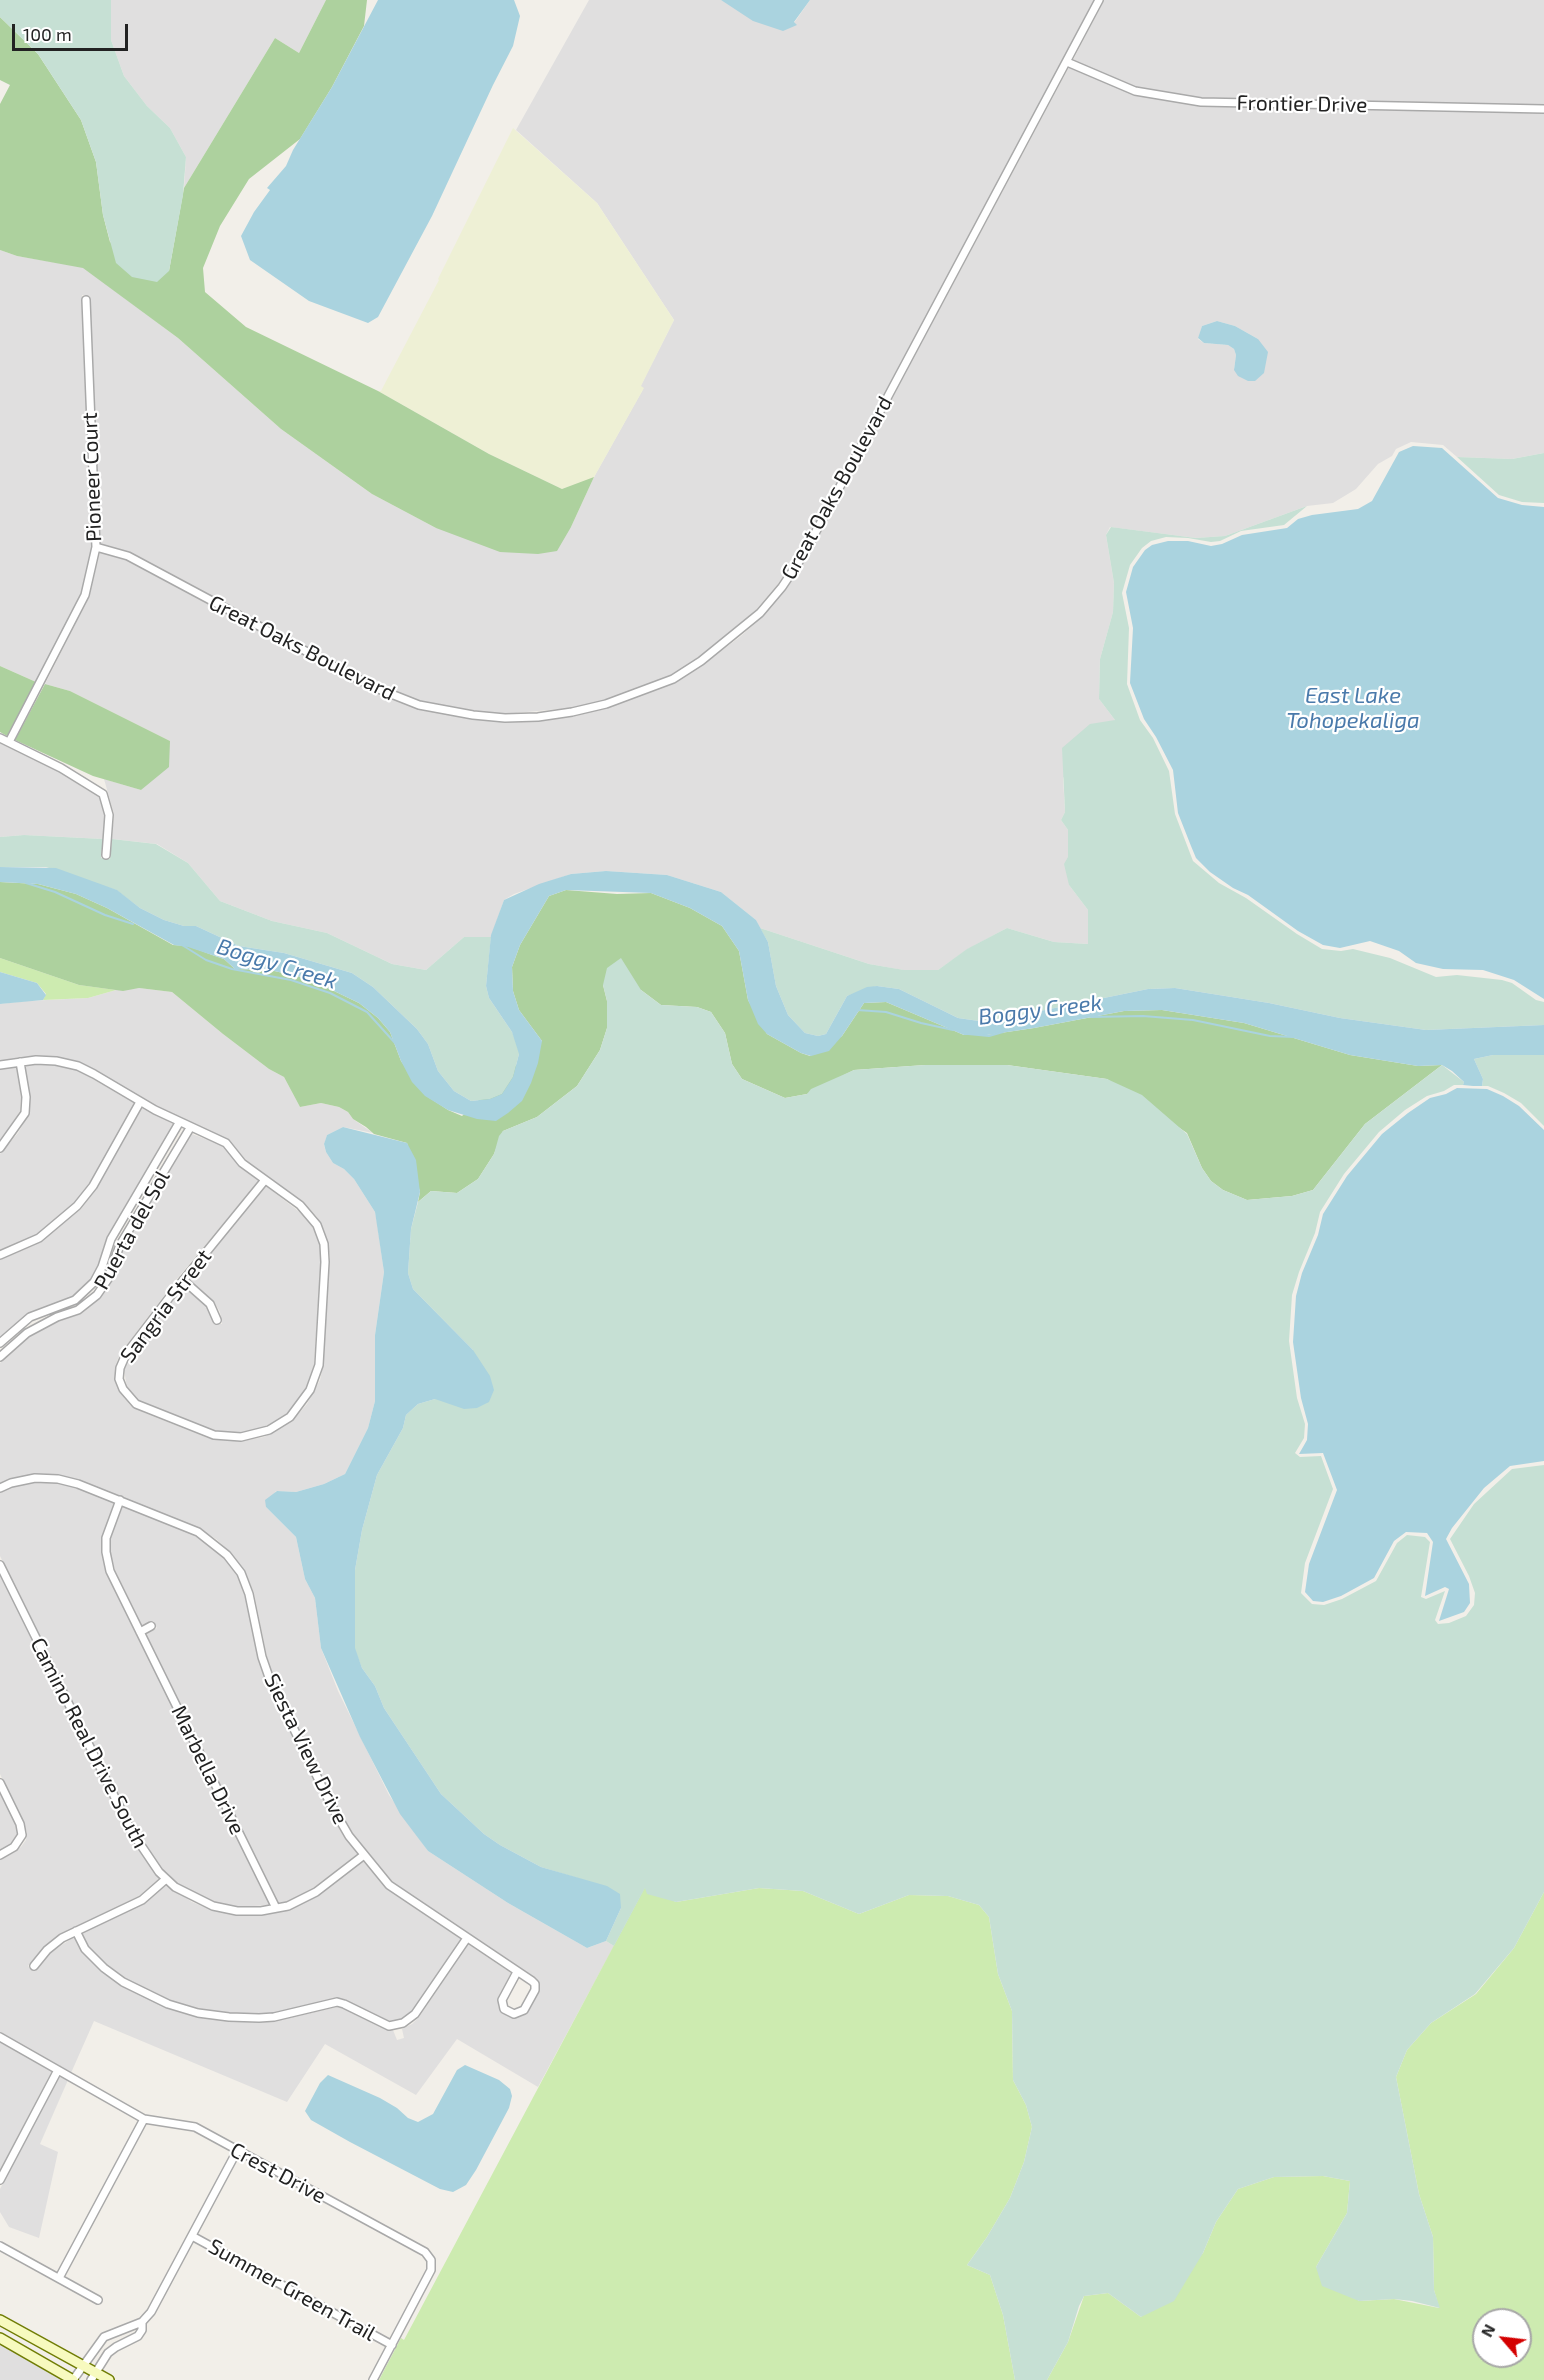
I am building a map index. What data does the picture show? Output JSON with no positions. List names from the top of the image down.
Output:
{
  "streets": {
    "street": [
      "Frontier Drive",
      "Pioneer Court",
      "Great Oaks Boulevard",
      "Puerta del Sol",
      "Sangria Street",
      "Camino Real Drive South",
      "Siesta View Drive",
      "Marbella Drive",
      "Crest Drive",
      "Summer Green Trail"
    ]
  },
  "crossings": [
    ["Frontier Drive", "Great Oaks Boulevard"],
    ["Pioneer Court", "Great Oaks Boulevard"],
    ["Puerta del Sol", "Sangria Street"],
    ["Camino Real Drive South", "Siesta View Drive"],
    ["Camino Real Drive South", "Marbella Drive"],
    ["Siesta View Drive", "Marbella Drive"],
    ["Crest Drive", "Summer Green Trail"]
  ],
  "water": ["East Lake Tohopekaliga", "Boggy Creek"],
  "scale_bar": "100 m",
  "north": "top left"
}
